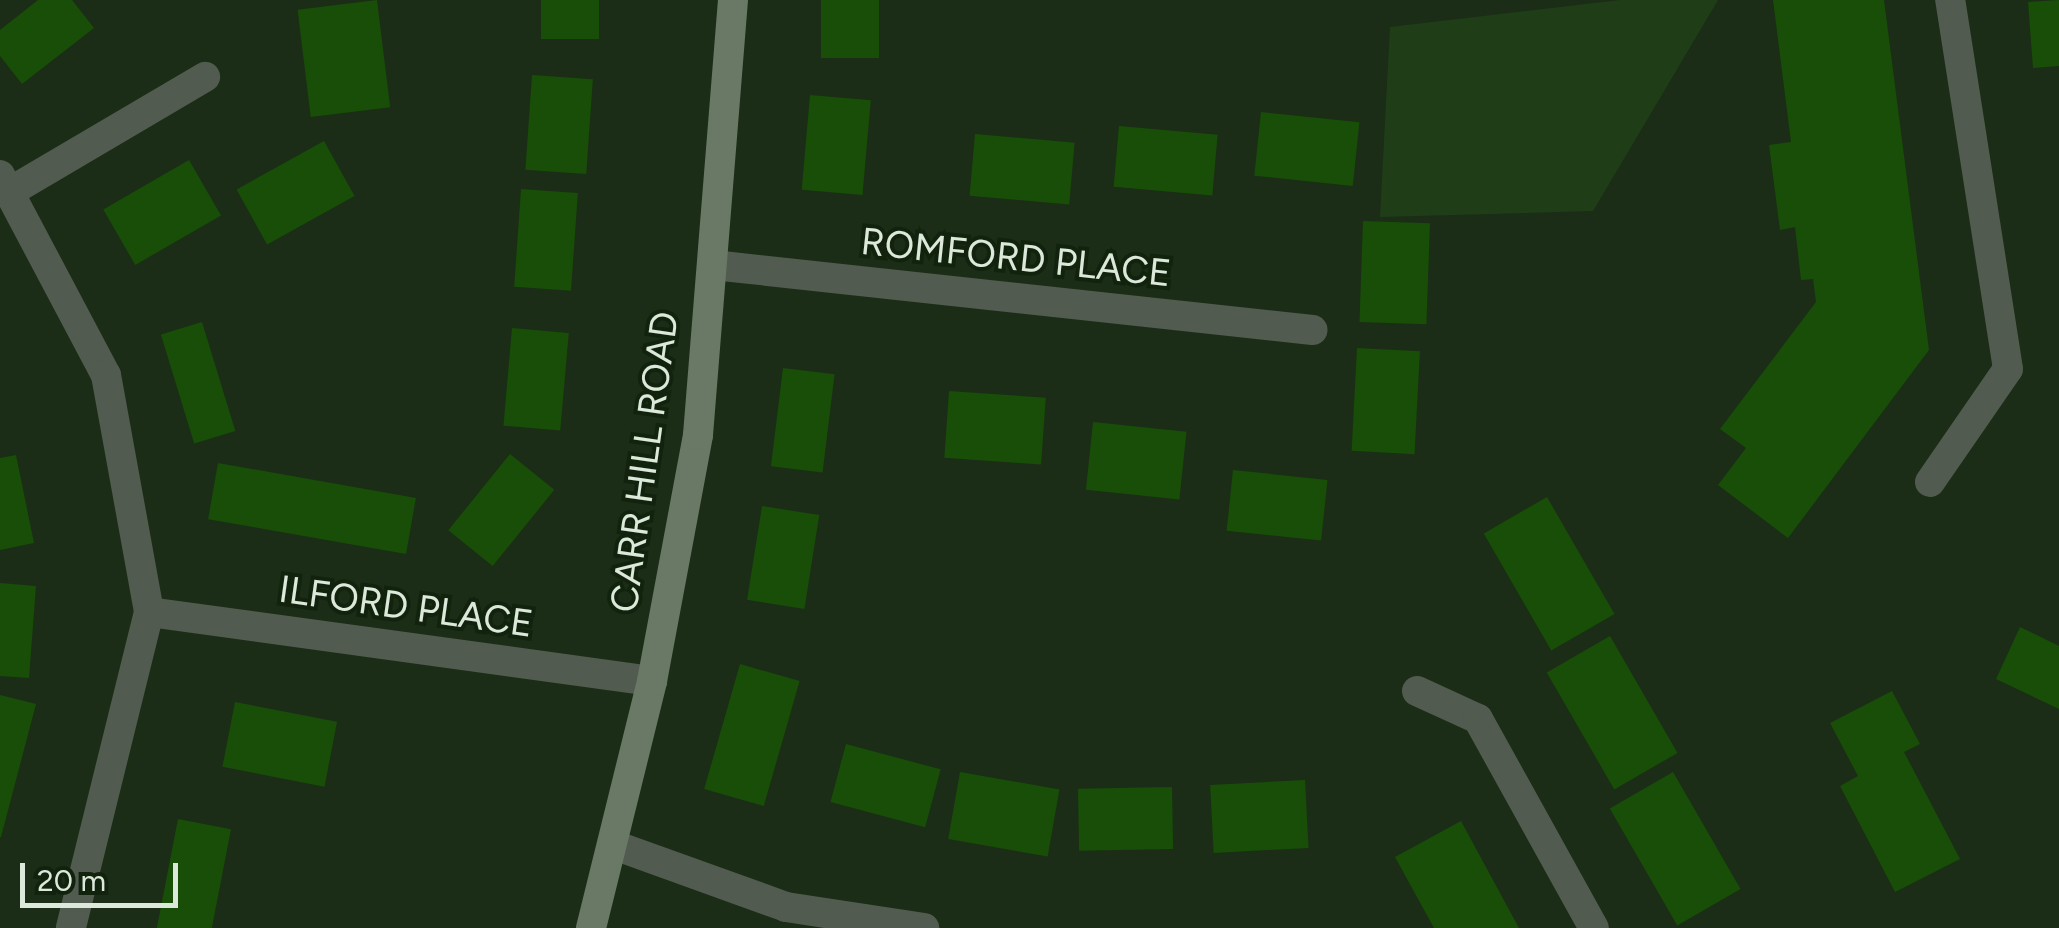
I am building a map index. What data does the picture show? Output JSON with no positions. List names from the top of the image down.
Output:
{
  "streets": {
    "street": ["ROMFORD PLACE", "CARR HILL ROAD", "ILFORD PLACE"]
  },
  "crossings": [
    ["ROMFORD PLACE", "CARR HILL ROAD"],
    ["CARR HILL ROAD", "ILFORD PLACE"]
  ],
  "scale_bar": "20 m"
}
